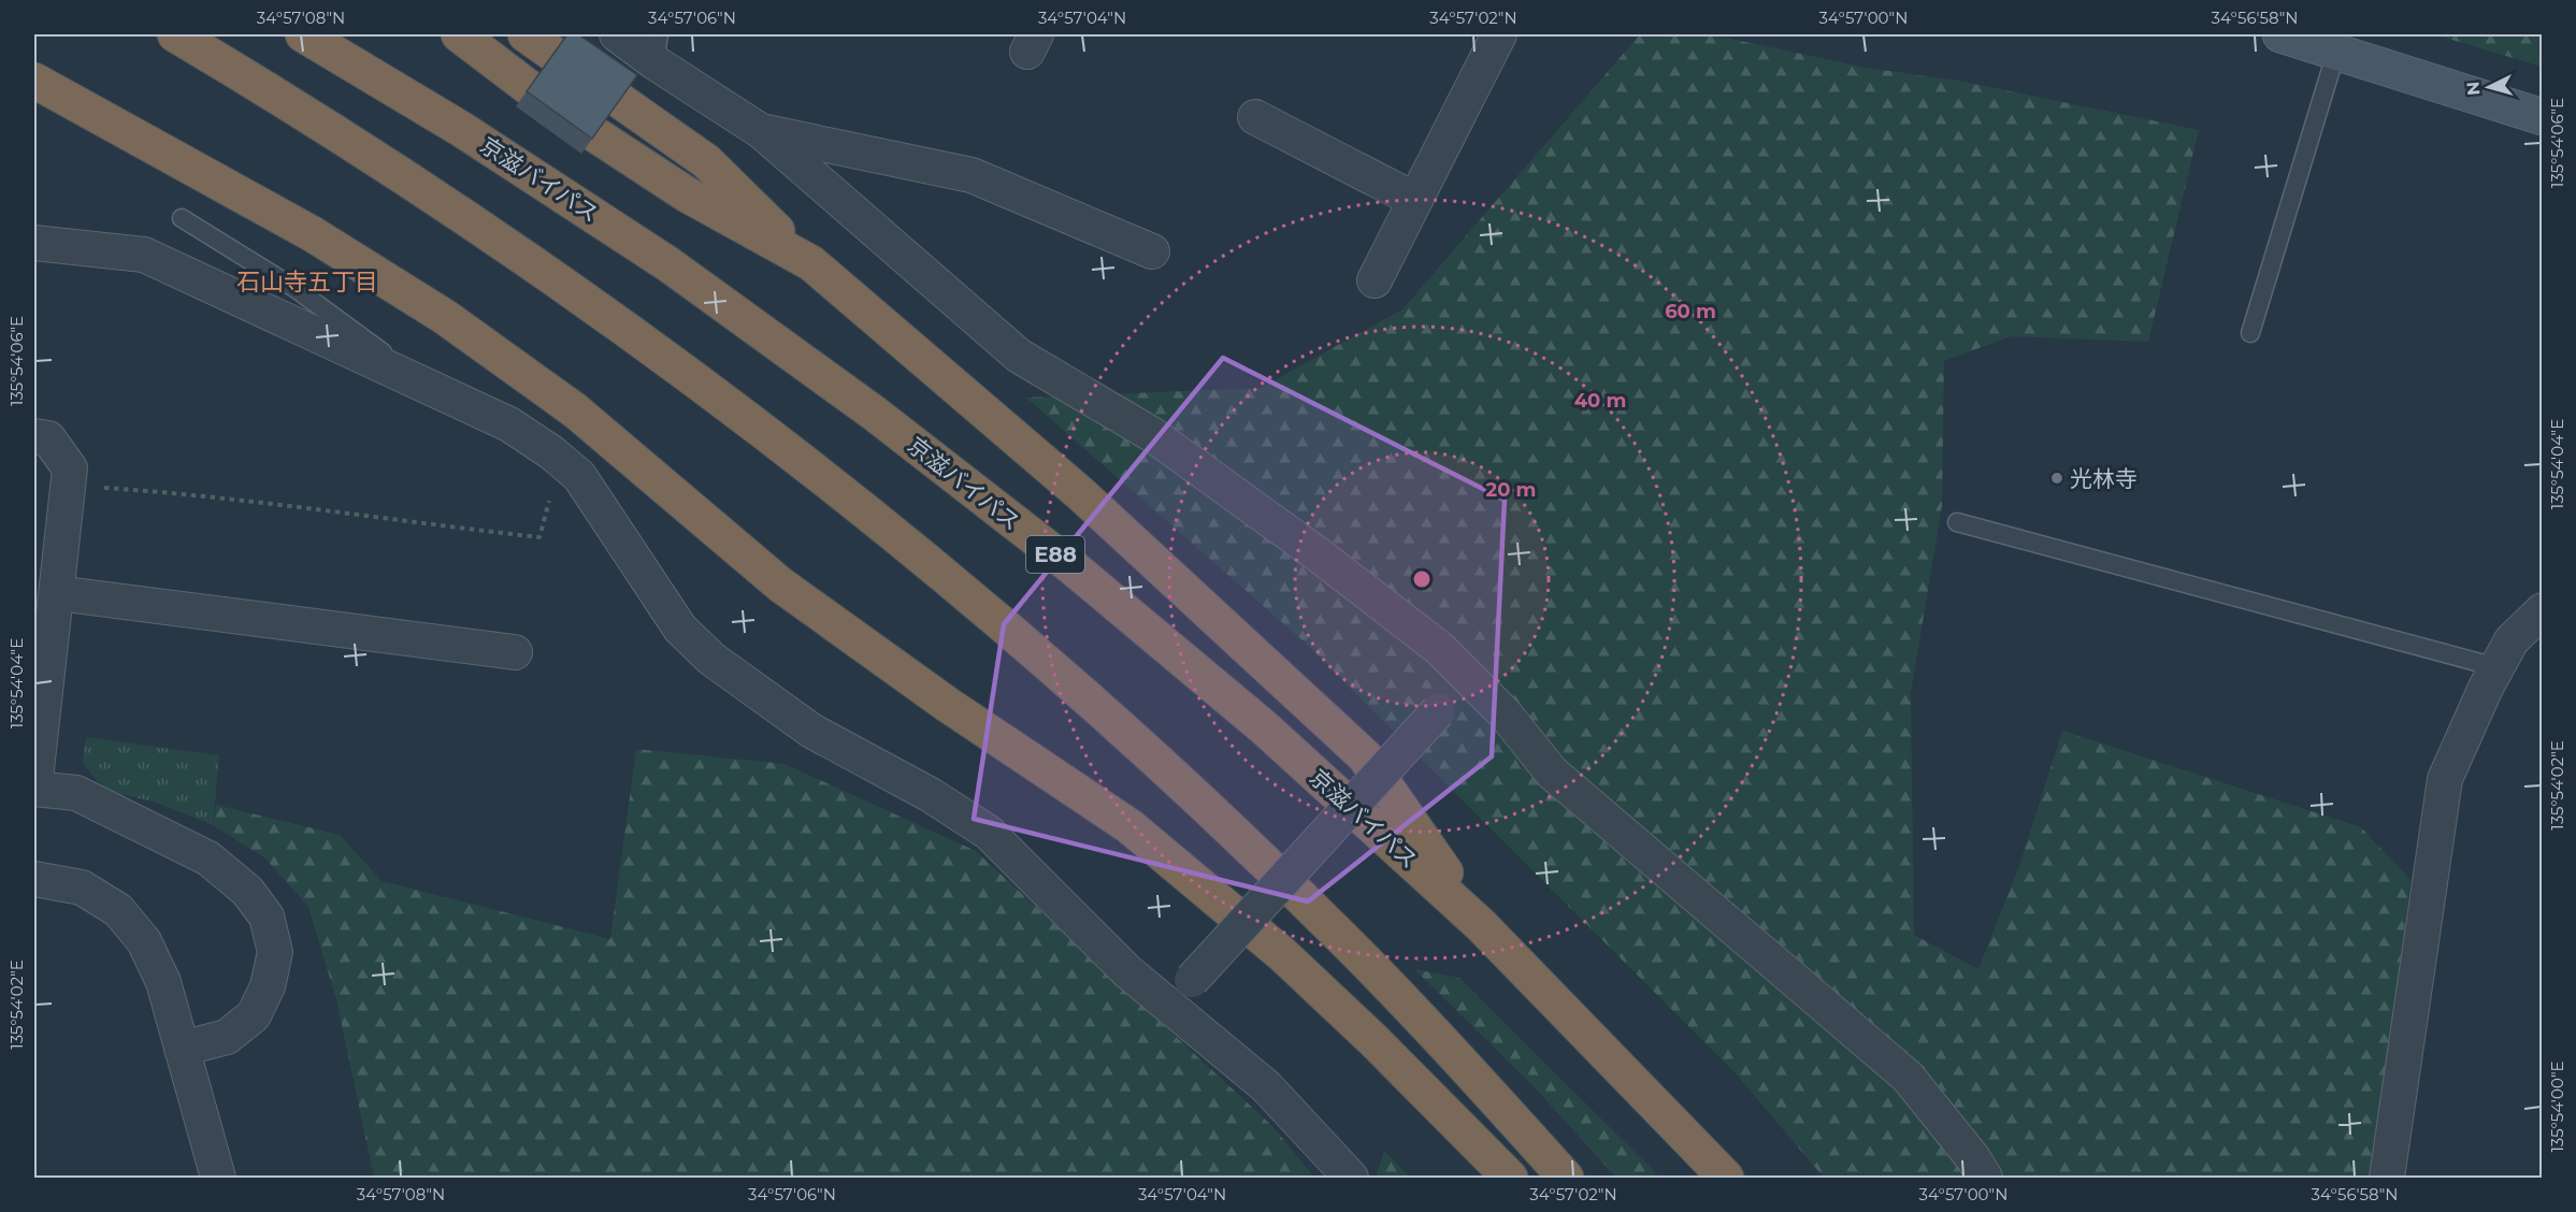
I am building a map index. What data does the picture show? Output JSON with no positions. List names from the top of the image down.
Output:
{
  "streets": {
    "highway": ["京滋バイパス", "E88"]
  },
  "districts": ["石山寺五丁目"],
  "places": ["光林寺"],
  "north": "left",
  "coordinates": [
    "34°57'08\"N",
    "34°57'06\"N",
    "34°57'04\"N",
    "34°57'02\"N",
    "34°57'00\"N",
    "34°56'58\"N",
    "135°54'06\"E",
    "135°54'04\"E",
    "135°54'02\"E",
    "135°54'00\"E"
  ],
  "rings": ["60 m", "40 m", "20 m"]
}
